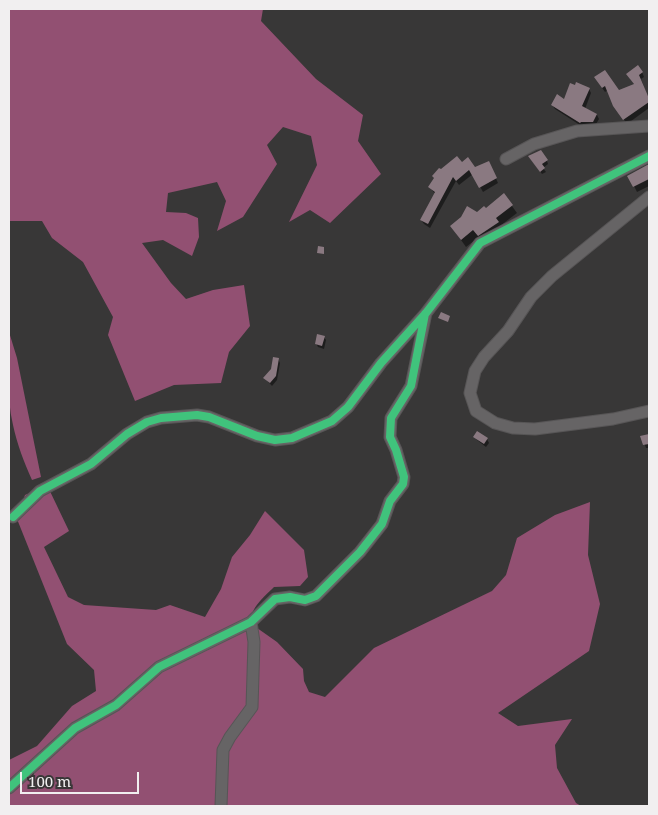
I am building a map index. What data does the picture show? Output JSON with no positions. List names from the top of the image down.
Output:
{
  "scale_bar": "100 m"
}
